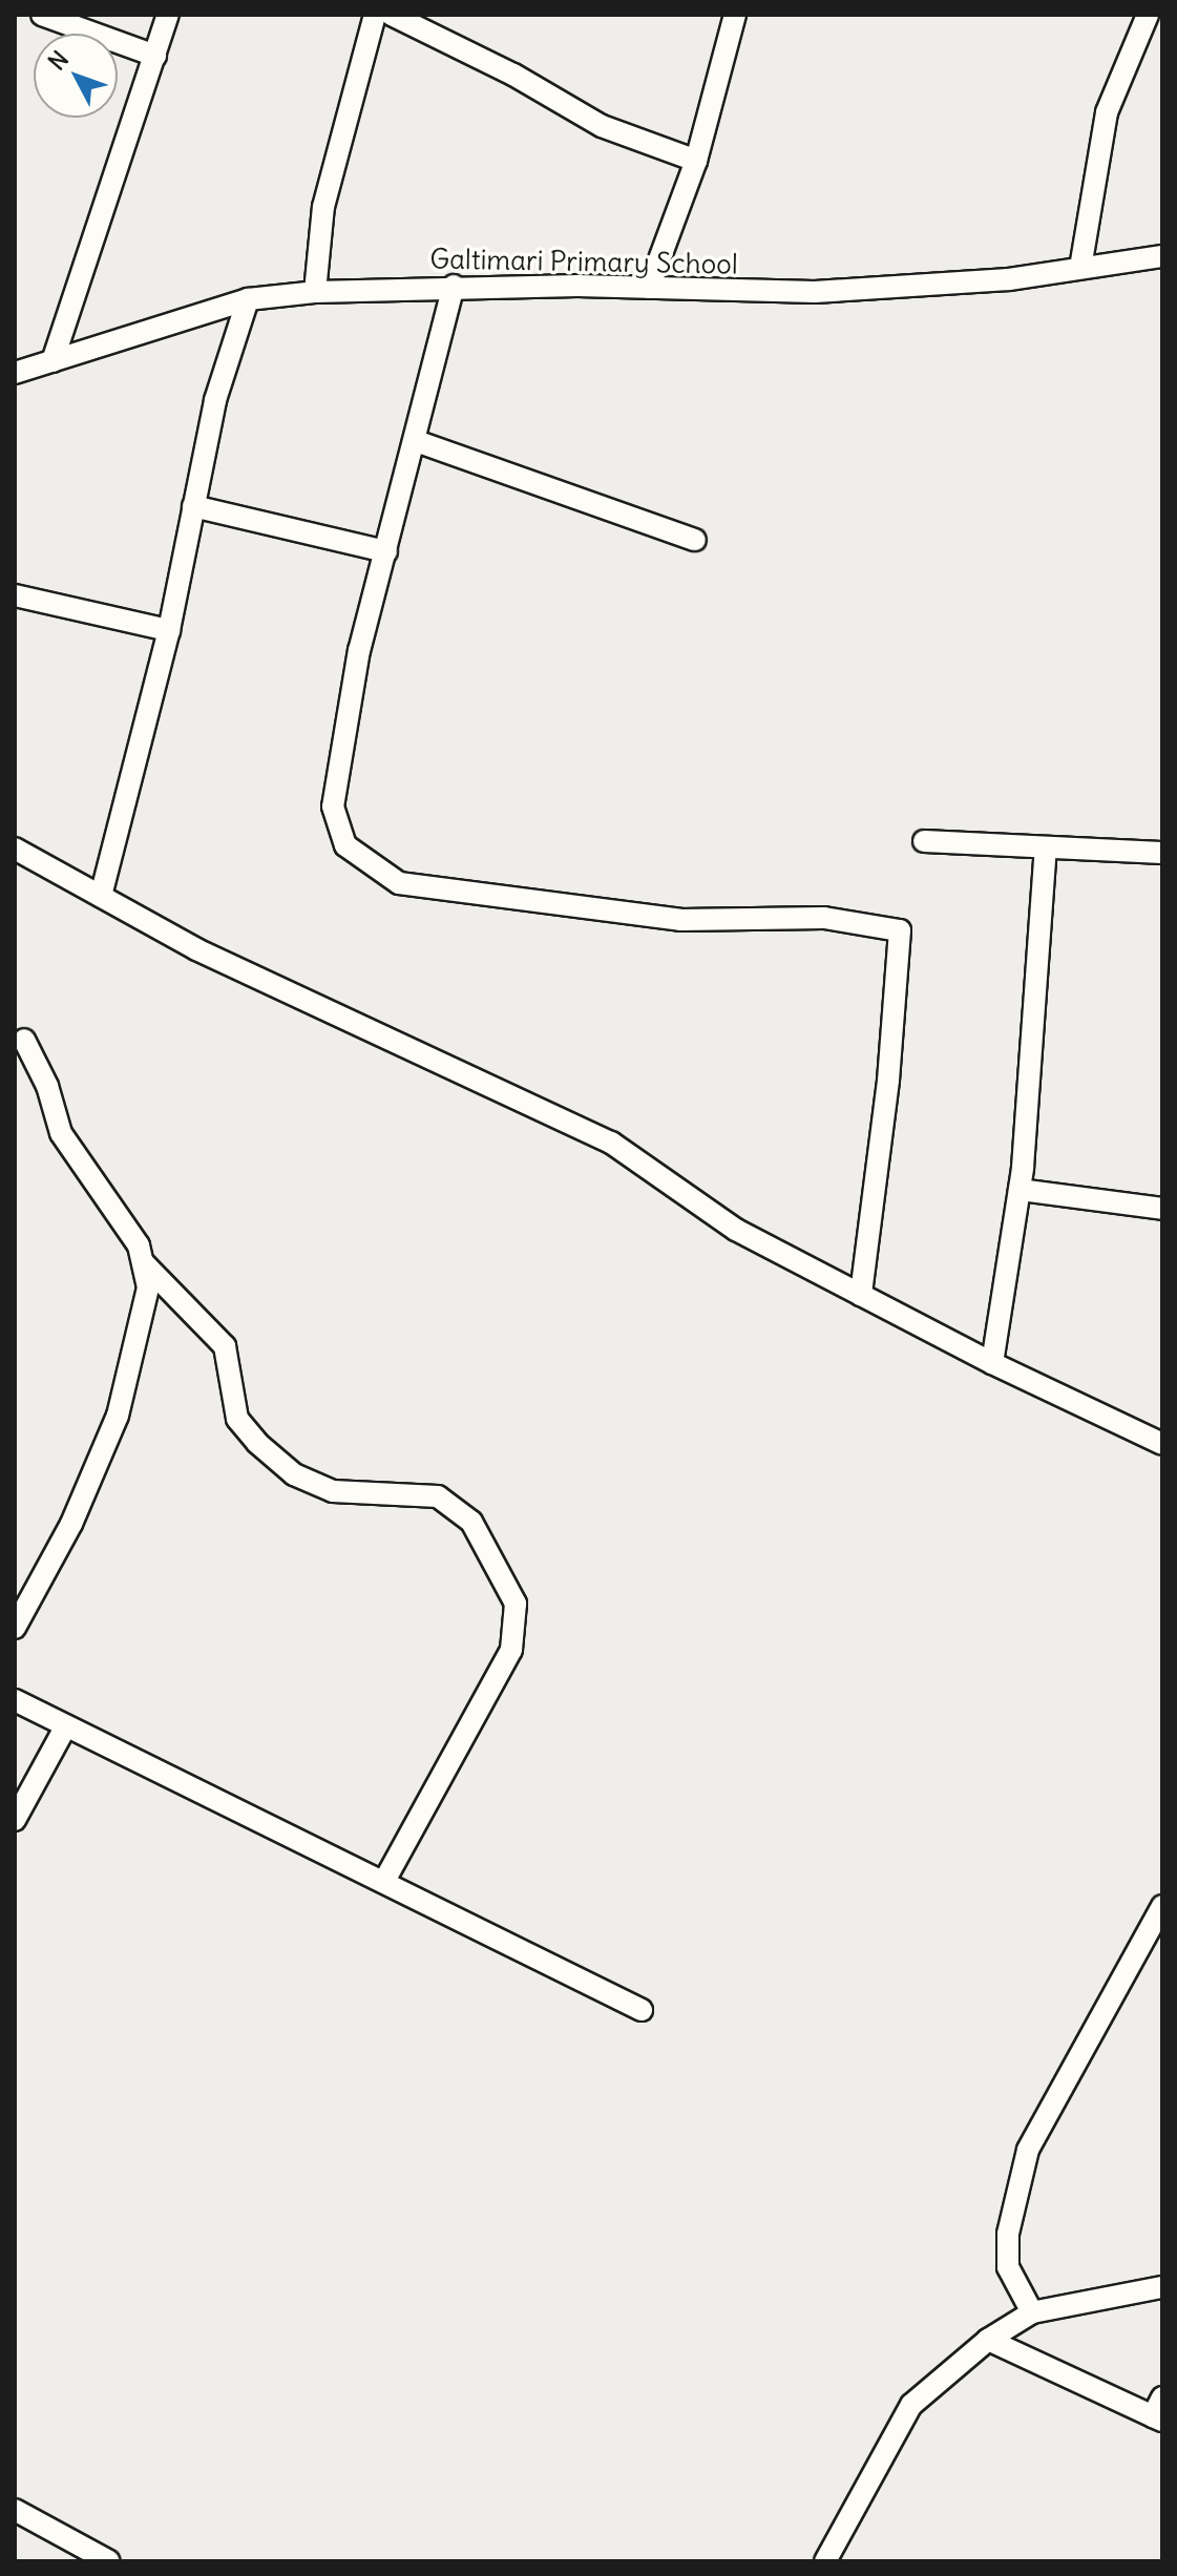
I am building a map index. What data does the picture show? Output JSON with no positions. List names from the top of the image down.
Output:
{
  "streets": {
    "street": ["Galtimari Primary School"]
  },
  "north": "top left"
}
